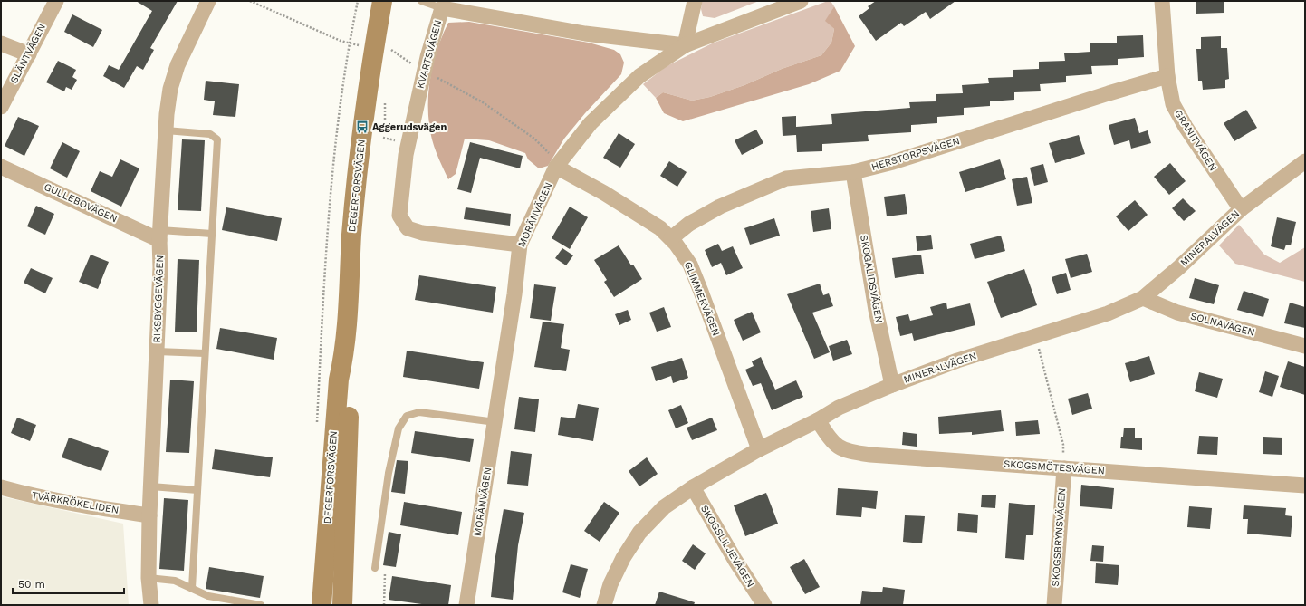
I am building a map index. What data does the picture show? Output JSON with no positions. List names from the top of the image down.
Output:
{
  "streets": {
    "main road": ["DEGERFORSVÄGEN"],
    "street": [
      "SLÄNTVÄGEN",
      "KVARTSVÄGEN",
      "GRANITVÄGEN",
      "HERSTORPSVÄGEN",
      "GULLEBOVÄGEN",
      "MORÄNVÄGEN",
      "MINERALVÄGEN",
      "SKOGALIDSVÄGEN",
      "RIKSBYGGEVÄGEN",
      "GLIMMERVÄGEN",
      "SOLNAVÄGEN",
      "SKOGSMÖTESVÄGEN",
      "TVÄRKRÖKELIDEN",
      "SKOGSBRYNSVÄGEN",
      "SKOGSLILJEVÄGEN"
    ]
  },
  "crossings": [
    ["KVARTSVÄGEN", "MORÄNVÄGEN"],
    ["GRANITVÄGEN", "HERSTORPSVÄGEN"],
    ["GRANITVÄGEN", "MINERALVÄGEN"],
    ["HERSTORPSVÄGEN", "SKOGALIDSVÄGEN"],
    ["HERSTORPSVÄGEN", "GLIMMERVÄGEN"],
    ["GULLEBOVÄGEN", "RIKSBYGGEVÄGEN"],
    ["MORÄNVÄGEN", "GLIMMERVÄGEN"],
    ["MINERALVÄGEN", "SKOGALIDSVÄGEN"],
    ["MINERALVÄGEN", "GLIMMERVÄGEN"],
    ["MINERALVÄGEN", "SOLNAVÄGEN"],
    ["MINERALVÄGEN", "SKOGSMÖTESVÄGEN"],
    ["MINERALVÄGEN", "SKOGSLILJEVÄGEN"],
    ["RIKSBYGGEVÄGEN", "TVÄRKRÖKELIDEN"],
    ["SKOGSMÖTESVÄGEN", "SKOGSBRYNSVÄGEN"]
  ],
  "places": {
    "bus stop": ["Aggerudsvägen"]
  },
  "scale_bar": "50 m"
}
